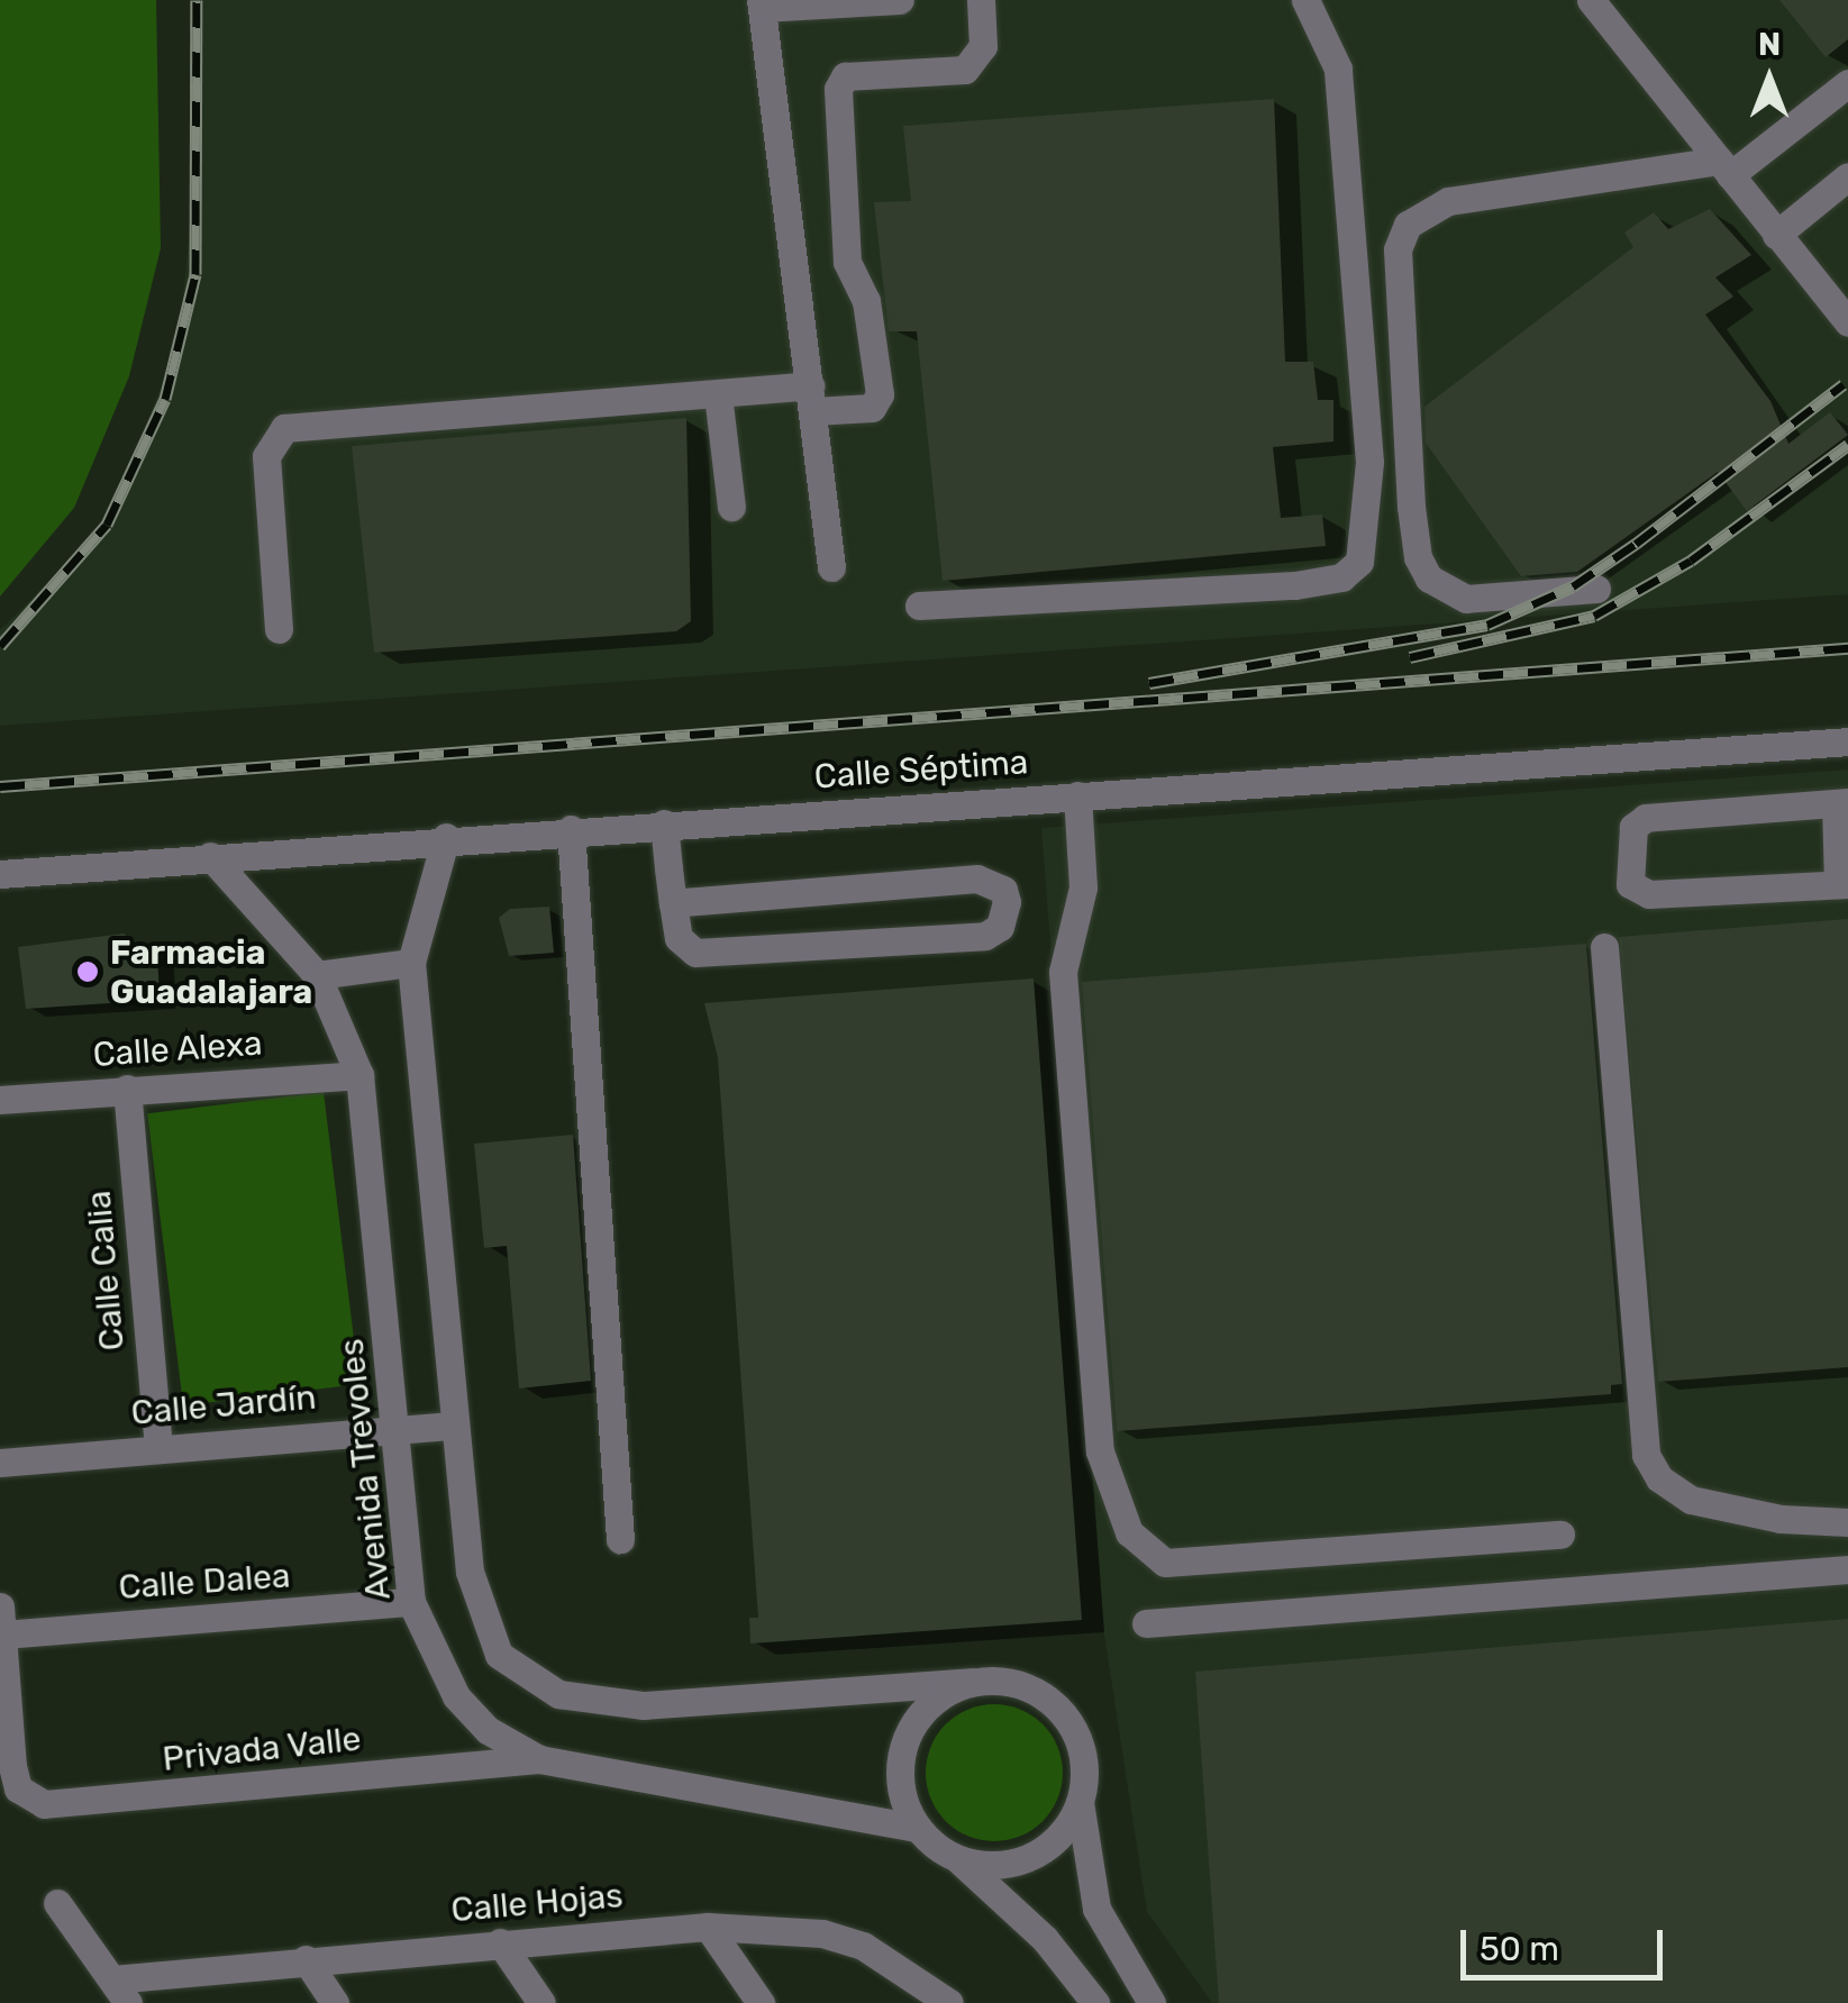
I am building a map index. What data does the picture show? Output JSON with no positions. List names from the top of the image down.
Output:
{
  "streets": {
    "street": [
      "Calle Séptima",
      "Calle Alexa",
      "Calle Calia",
      "Calle Jardín",
      "Avenida Trevoles",
      "Calle Dalea",
      "Privada Valle",
      "Calle Hojas"
    ]
  },
  "crossings": [
    ["Calle Séptima", "Avenida Trevoles"],
    ["Calle Alexa", "Calle Calia"],
    ["Calle Alexa", "Avenida Trevoles"],
    ["Calle Calia", "Calle Jardín"],
    ["Calle Jardín", "Avenida Trevoles"],
    ["Avenida Trevoles", "Calle Dalea"],
    ["Avenida Trevoles", "Privada Valle"],
    ["Calle Dalea", "Privada Valle"]
  ],
  "places": ["Farmacia Guadalajara"],
  "scale_bar": "50 m",
  "north": "top"
}
